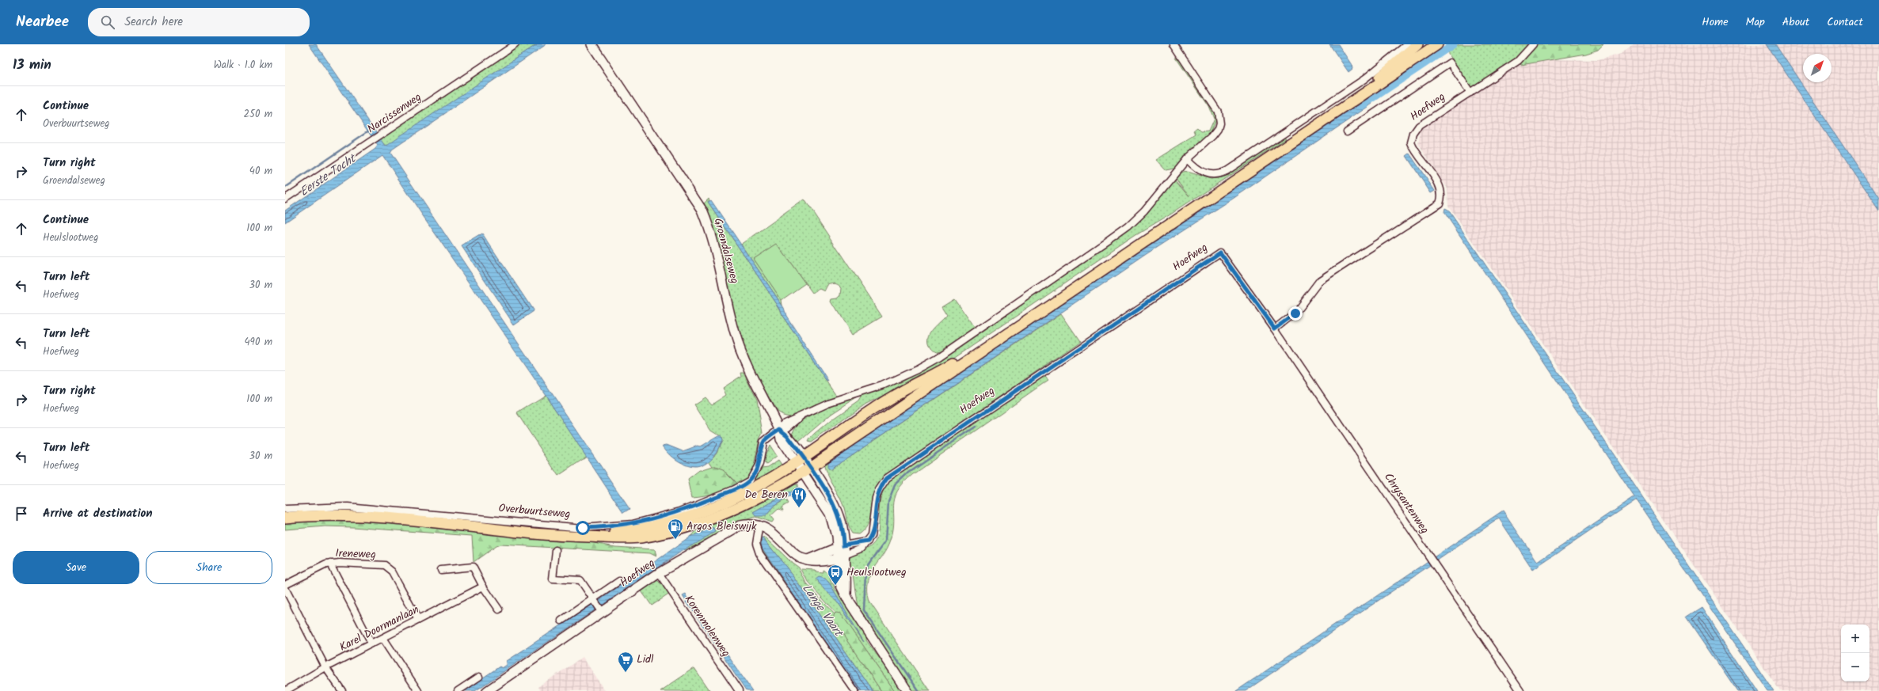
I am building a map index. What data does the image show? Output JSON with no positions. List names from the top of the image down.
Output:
{
  "streets": {
    "main road": ["Overbuurtseweg"],
    "street": [
      "Hoefweg",
      "Narcissenweg",
      "Groendalseweg",
      "Chrysantenweg",
      "Ireneweg",
      "Korenmolenweg",
      "Karel Doormanlaan"
    ]
  },
  "crossings": [
    ["Hoefweg", "Chrysantenweg"],
    ["Hoefweg", "Korenmolenweg"],
    ["Groendalseweg", "Overbuurtseweg"],
    ["Ireneweg", "Karel Doormanlaan"]
  ],
  "water": ["Eerste Tocht", "Lange Vaart"],
  "places": {
    "restaurant": ["De Beren"],
    "fuel station": ["Argos Bleiswijk"],
    "bus stop": ["Heulslootweg"],
    "supermarket": ["Lidl"]
  },
  "north": "top right",
  "page": {
    "header": "Nearbee",
    "search": "Search here",
    "nav": [
      "Home",
      "Map",
      "About",
      "Contact"
    ],
    "heading": ["13 min", "Walk · 1.0 km"],
    "list": [
      ["Continue", "Overbuurtseweg", "250 m"],
      ["Turn right", "Groendalseweg", "40 m"],
      ["Continue", "Heulslootweg", "100 m"],
      ["Turn left", "Hoefweg", "30 m"],
      ["Turn left", "Hoefweg", "490 m"],
      ["Turn right", "Hoefweg", "100 m"],
      ["Turn left", "Hoefweg", "30 m"],
      "Arrive at destination"
    ],
    "buttons": ["Save", "Share"],
    "map_buttons": ["+", "−"]
  }
}
